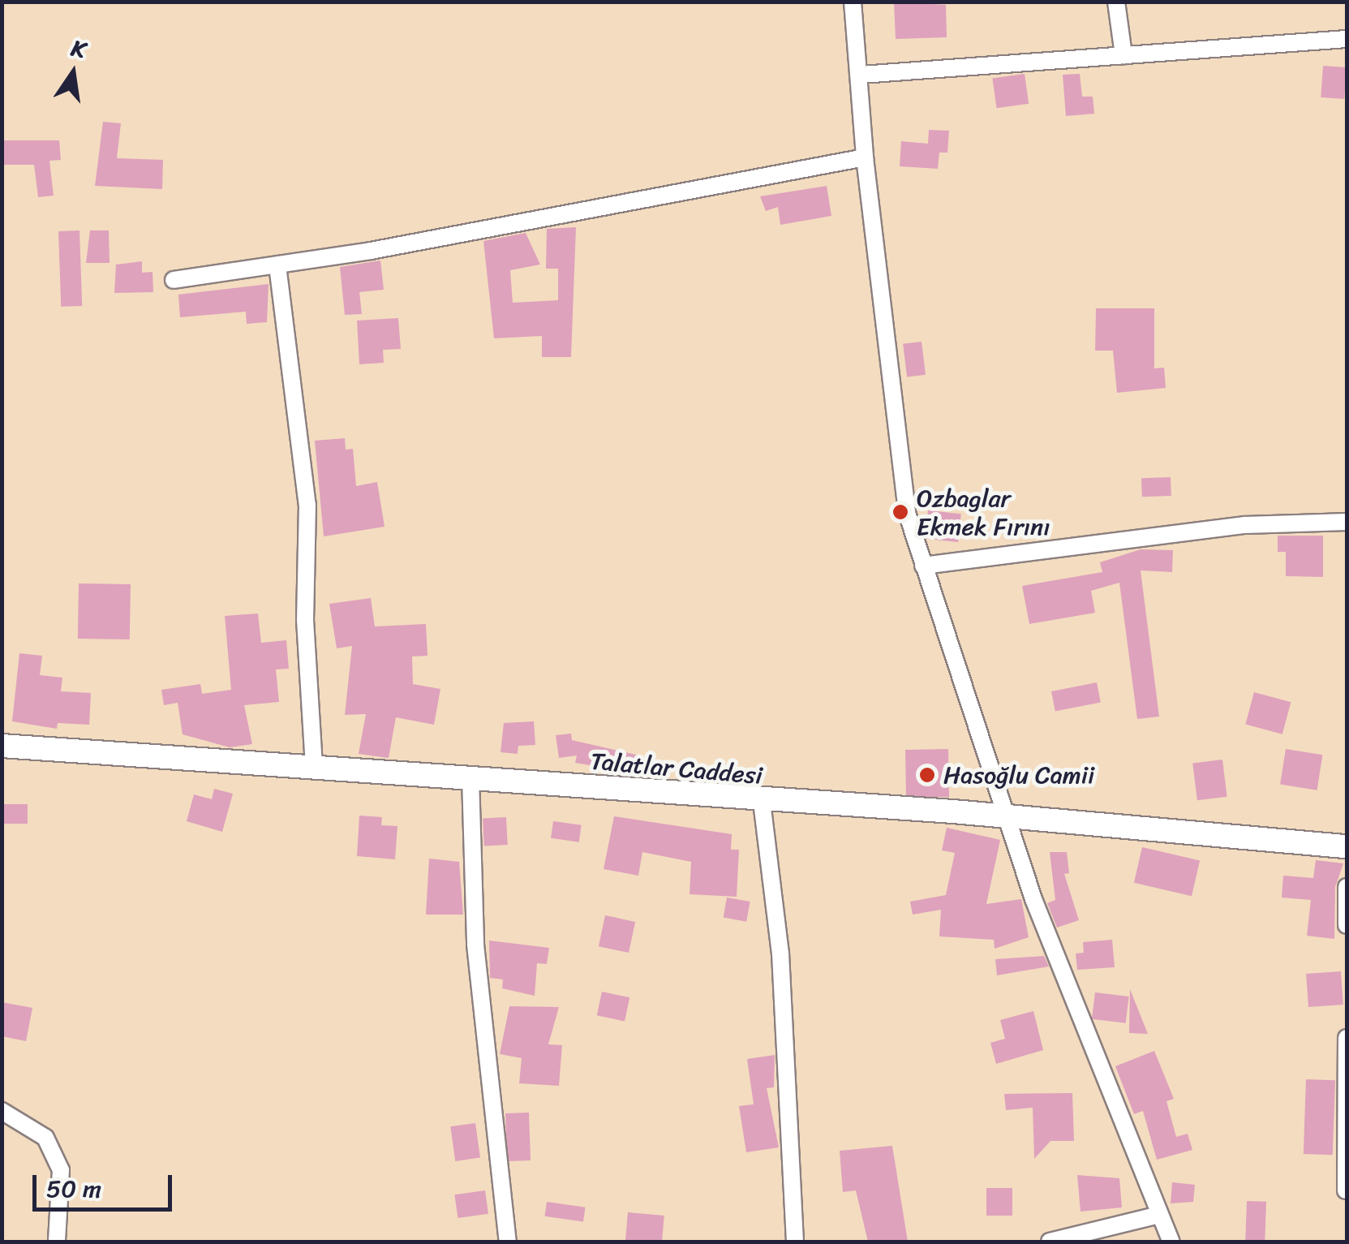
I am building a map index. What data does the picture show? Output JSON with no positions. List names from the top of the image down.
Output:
{
  "streets": {
    "street": ["Talatlar Caddesi"]
  },
  "places": ["Ozbaglar Ekmek Fırını", "Hasoğlu Camii"],
  "scale_bar": "50 m",
  "north": "top"
}
